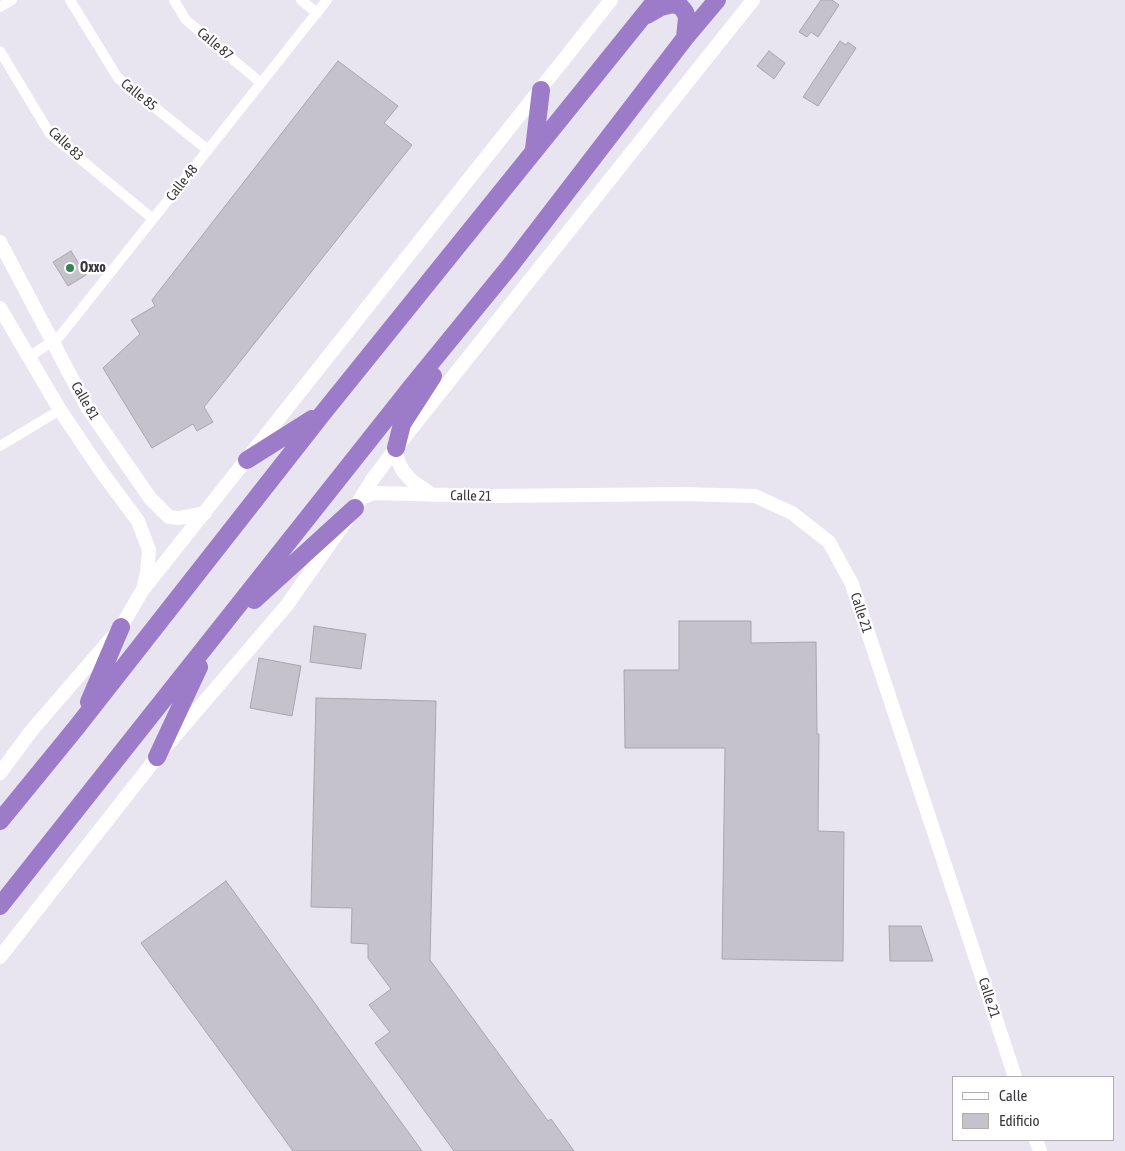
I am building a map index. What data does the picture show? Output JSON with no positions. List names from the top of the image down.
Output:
{
  "streets": {
    "main road": ["Calle 81", "Calle 21"],
    "street": [
      "Calle 87",
      "Calle 85",
      "Calle 83",
      "Calle 48"
    ]
  },
  "crossings": [
    ["Calle 87", "Calle 48"],
    ["Calle 85", "Calle 48"],
    ["Calle 83", "Calle 48"],
    ["Calle 48", "Calle 81"]
  ],
  "places": ["Oxxo"],
  "legend": ["Calle", "Edificio"]
}
